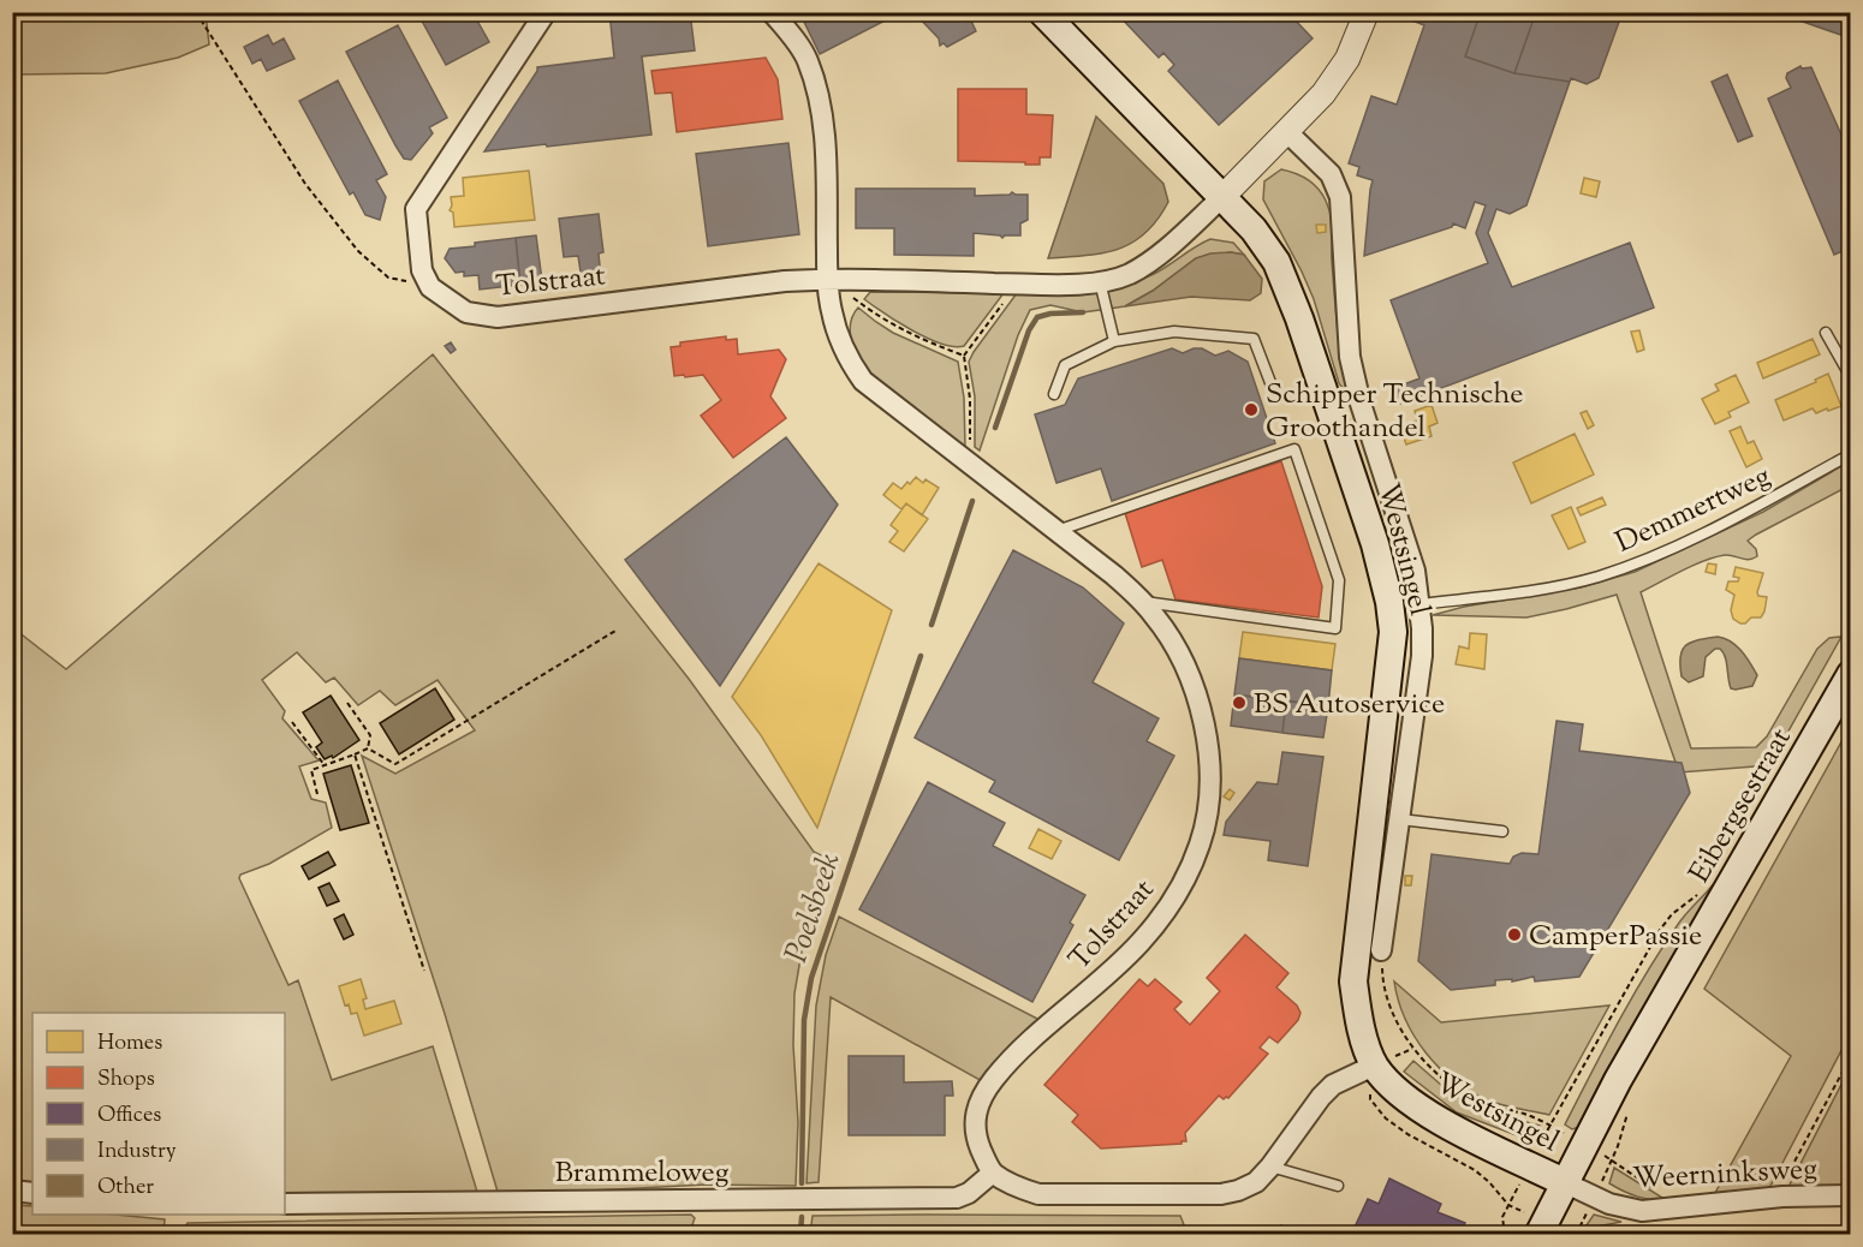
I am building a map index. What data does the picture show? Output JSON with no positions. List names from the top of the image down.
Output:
{
  "streets": {
    "main road": ["Westsingel", "Eibergsestraat"],
    "street": ["Tolstraat", "Brammeloweg", "Weerninksweg"],
    "lane": ["Demmertweg"]
  },
  "crossings": [
    ["Tolstraat", "Westsingel"],
    ["Tolstraat", "Brammeloweg"],
    ["Demmertweg", "Westsingel"],
    ["Westsingel", "Eibergsestraat"],
    ["Westsingel", "Weerninksweg"],
    ["Eibergsestraat", "Weerninksweg"]
  ],
  "water": ["Poelsbeek"],
  "places": ["Schipper Technische Groothandel", "BS Autoservice", "CamperPassie"],
  "legend": [
    "Homes",
    "Shops",
    "Offices",
    "Industry",
    "Other"
  ]
}
